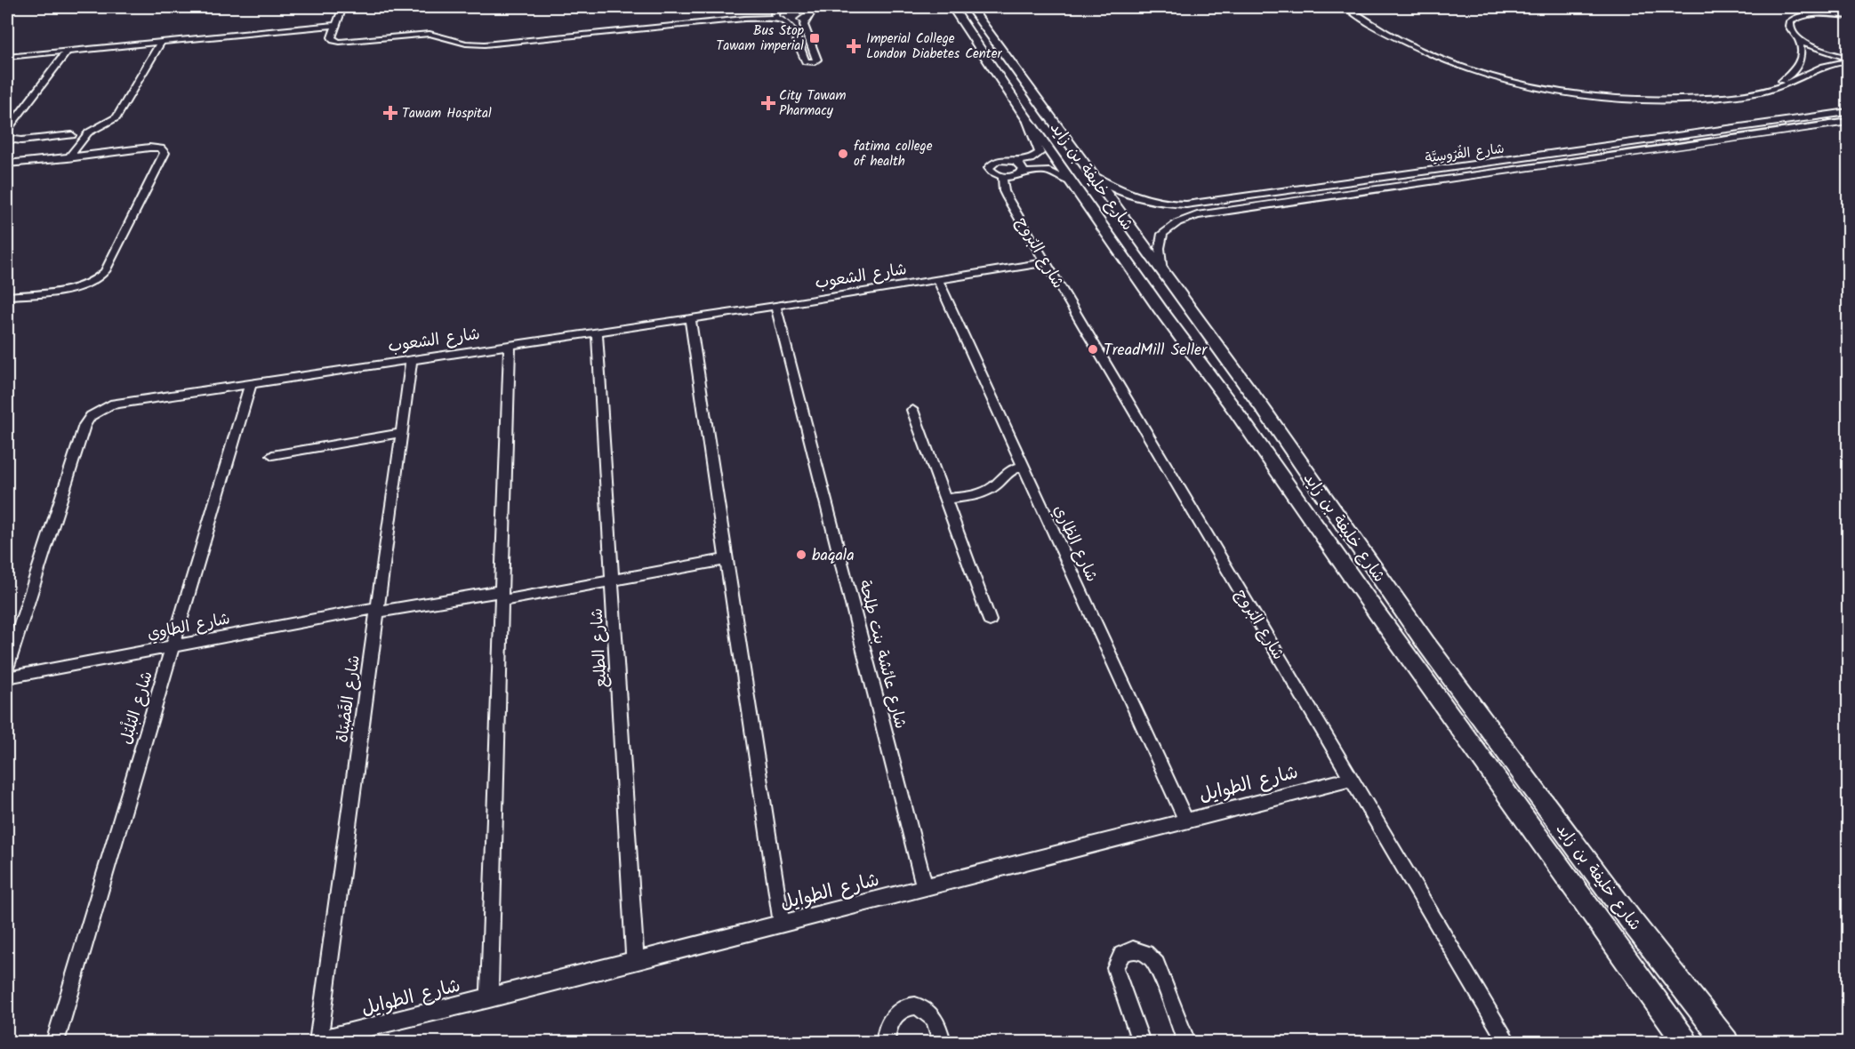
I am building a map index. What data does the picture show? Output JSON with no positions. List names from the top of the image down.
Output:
{
  "streets": {
    "highway": ["شارع خليفة بن زايد"],
    "street": [
      "شارع الفُرُوسِيَّة",
      "شارع البُروج",
      "شارع الشعوب",
      "شارع الظاري",
      "شارع الطاوي",
      "شارع الطليع",
      "شارع عائشة بنت طلحة",
      "شارع القَصْبَاة",
      "شارع البُلْبُل",
      "شارع الطوايل"
    ]
  },
  "crossings": [
    ["شارع الفُرُوسِيَّة", "شارع خليفة بن زايد"],
    ["شارع البُروج", "شارع الشعوب"],
    ["شارع البُروج", "شارع الطوايل"],
    ["شارع الشعوب", "شارع الظاري"],
    ["شارع الشعوب", "شارع الطليع"],
    ["شارع الشعوب", "شارع عائشة بنت طلحة"],
    ["شارع الشعوب", "شارع القَصْبَاة"],
    ["شارع الشعوب", "شارع البُلْبُل"],
    ["شارع الظاري", "شارع الطوايل"],
    ["شارع الطاوي", "شارع الطليع"],
    ["شارع الطاوي", "شارع القَصْبَاة"],
    ["شارع الطاوي", "شارع البُلْبُل"],
    ["شارع الطليع", "شارع الطوايل"],
    ["شارع عائشة بنت طلحة", "شارع الطوايل"],
    ["شارع القَصْبَاة", "شارع الطوايل"]
  ],
  "places": {
    "transit": ["Bus Stop Tawam imperial"],
    "health": ["Imperial College London Diabetes Center", "City Tawam Pharmacy", "Tawam Hospital"],
    "other": ["fatima college of health", "TreadMill Seller", "baqala"]
  }
}
